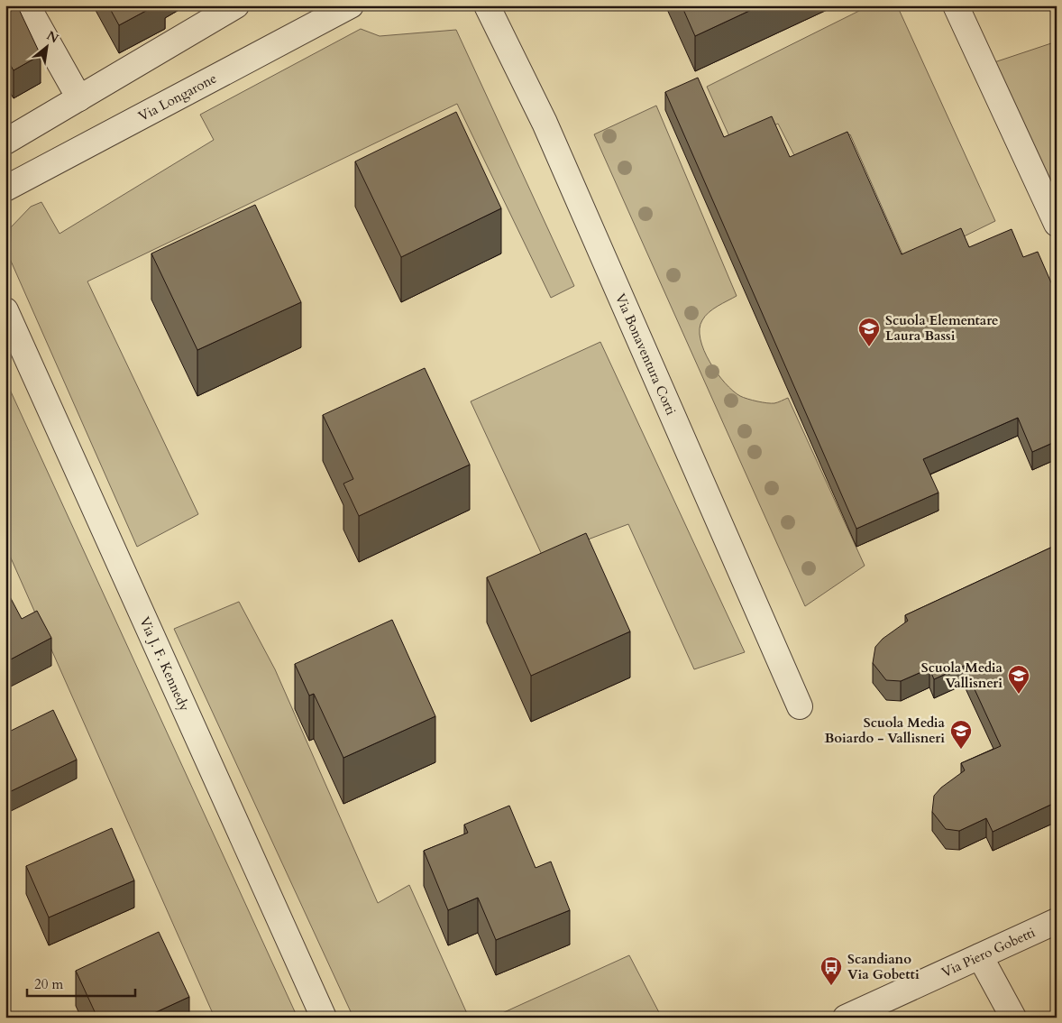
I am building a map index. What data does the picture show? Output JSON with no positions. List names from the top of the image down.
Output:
{
  "streets": {
    "street": [
      "Via Longarone",
      "Via Bonaventura Corti",
      "Via J. F. Kennedy",
      "Via Piero Gobetti"
    ]
  },
  "places": {
    "school or university": ["Scuola Elementare Laura Bassi", "Scuola Media Vallisneri", "Scuola Media Boiardo - Vallisneri"],
    "bus stop": ["Scandiano Via Gobetti"]
  },
  "scale_bar": "20 m",
  "north": "top right"
}
